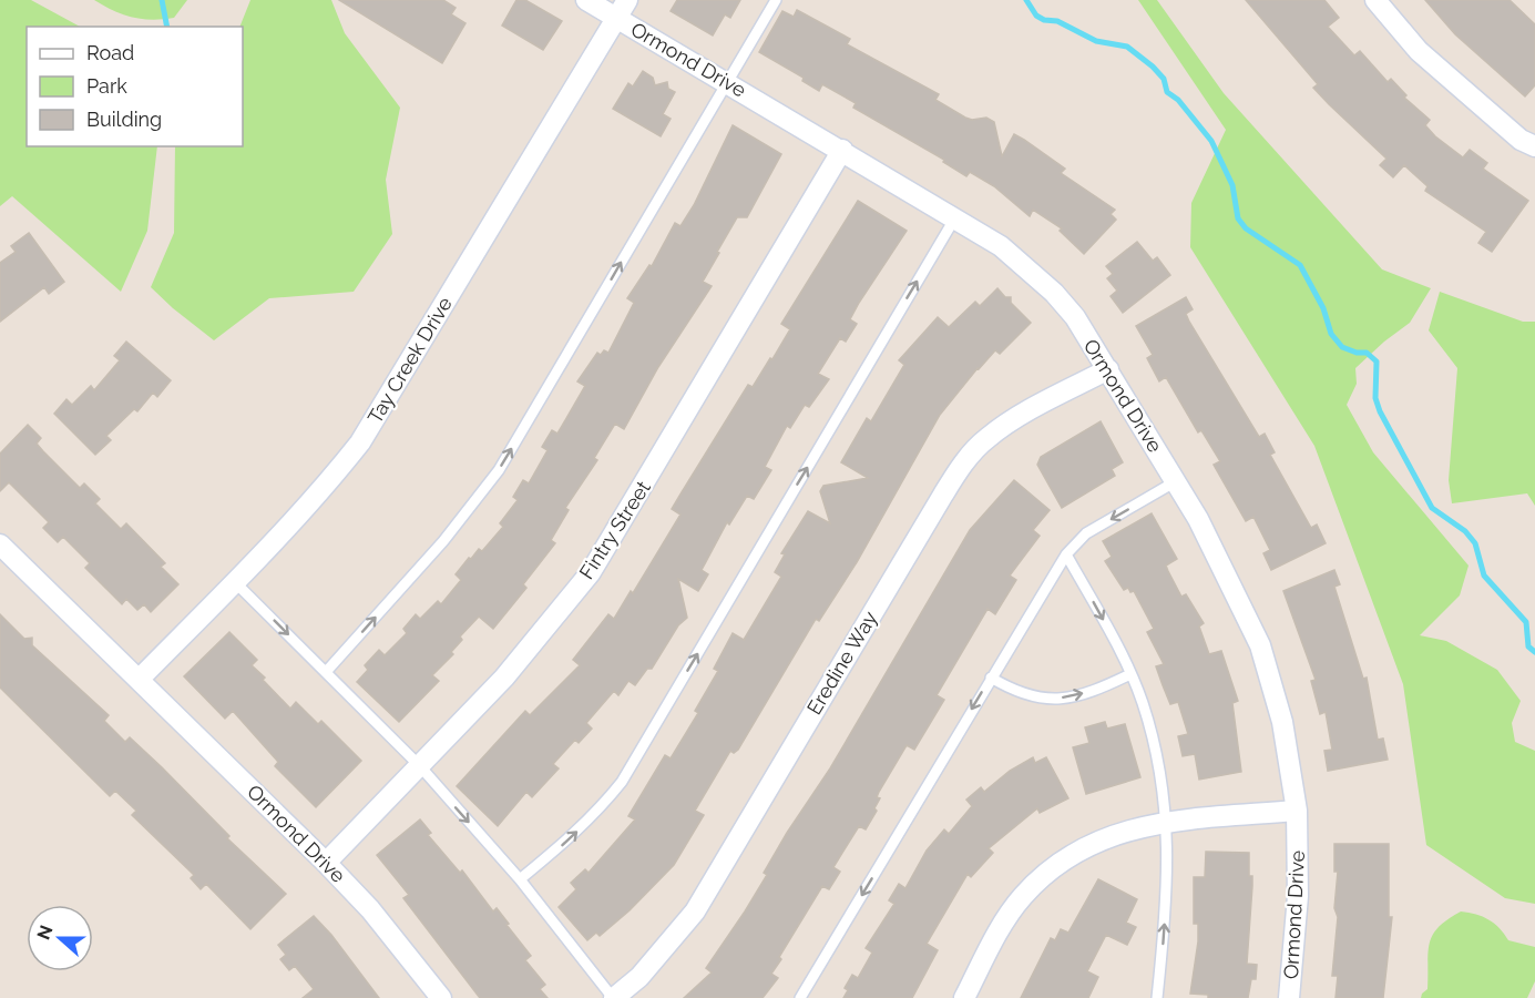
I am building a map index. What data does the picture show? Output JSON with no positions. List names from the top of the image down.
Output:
{
  "streets": {
    "street": [
      "Ormond Drive",
      "Tay Creek Drive",
      "Fintry Street",
      "Eredine Way"
    ]
  },
  "crossings": [
    ["Ormond Drive", "Tay Creek Drive"],
    ["Ormond Drive", "Fintry Street"],
    ["Ormond Drive", "Eredine Way"]
  ],
  "legend": ["Road", "Park", "Building"],
  "north": "left"
}
